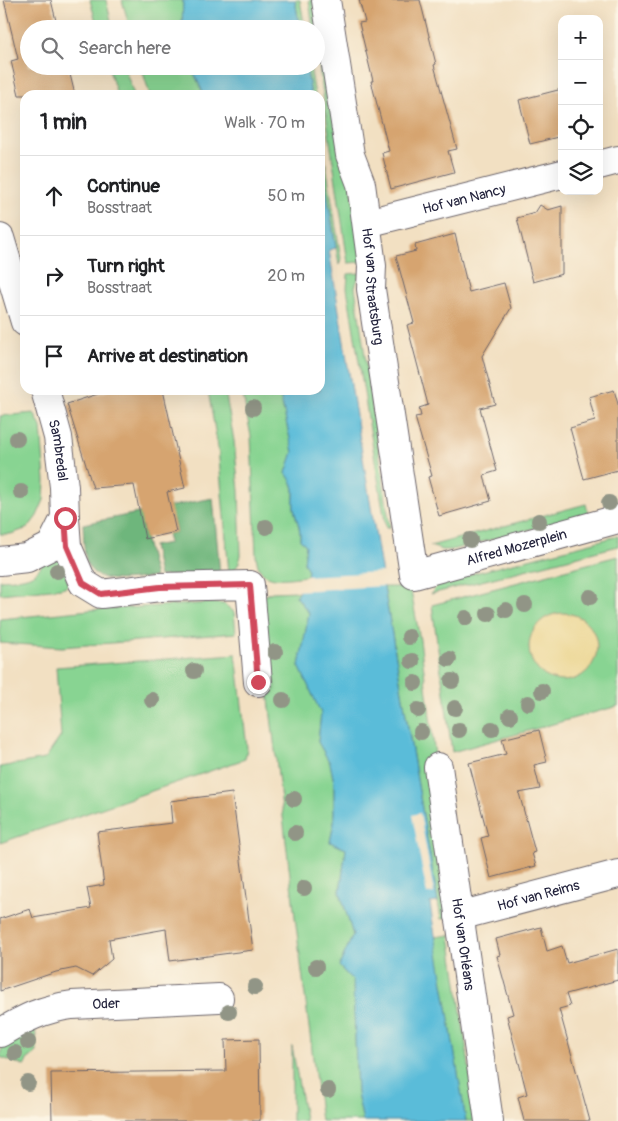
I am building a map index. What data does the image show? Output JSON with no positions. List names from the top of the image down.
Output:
{
  "streets": {
    "street": [
      "Hof van Nancy",
      "Hof van Straatsburg",
      "Sambredal",
      "Alfred Mozerplein",
      "Hof van Reims",
      "Hof van Orléans",
      "Oder"
    ]
  },
  "crossings": [
    ["Hof van Nancy", "Hof van Straatsburg"],
    ["Hof van Straatsburg", "Alfred Mozerplein"],
    ["Hof van Reims", "Hof van Orléans"]
  ],
  "page": {
    "map_buttons": ["+", "−"],
    "search": "Search here",
    "heading": ["1 min", "Walk · 70 m"],
    "list": [
      ["Continue", "Bosstraat", "50 m"],
      ["Turn right", "Bosstraat", "20 m"],
      "Arrive at destination"
    ]
  }
}
